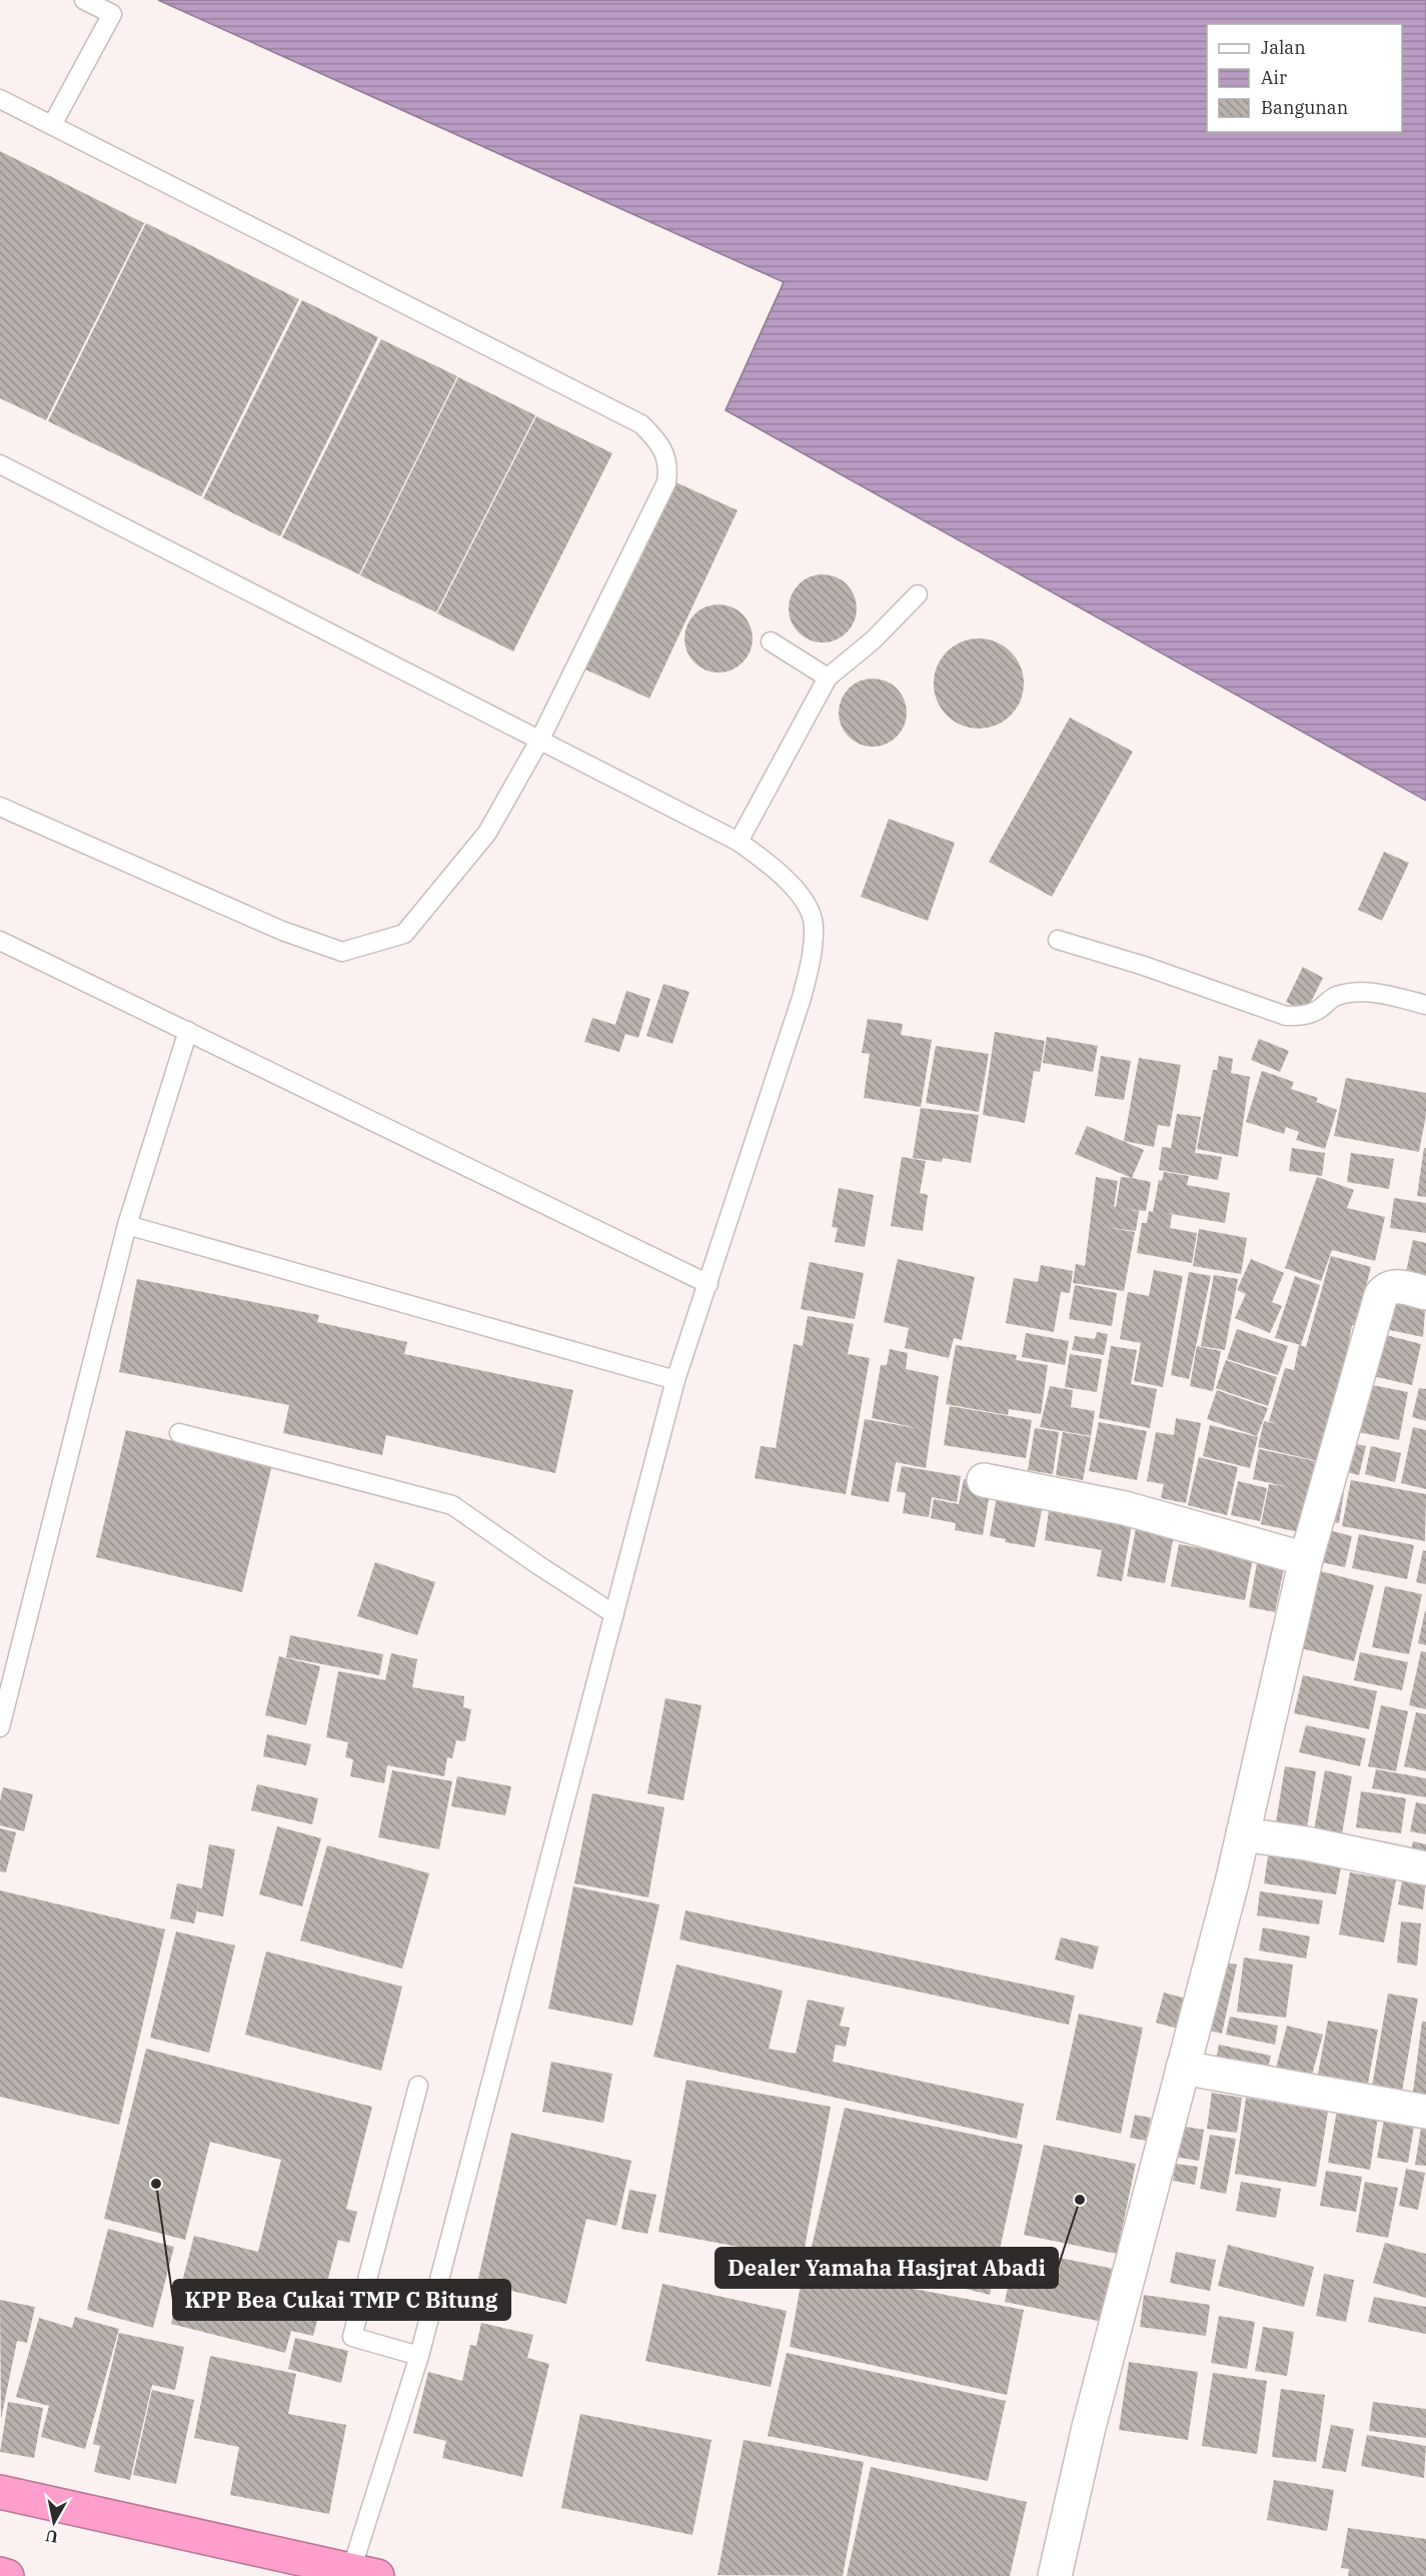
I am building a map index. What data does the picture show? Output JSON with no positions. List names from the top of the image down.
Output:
{
  "places": ["KPP Bea Cukai TMP C Bitung", "Dealer Yamaha Hasjrat Abadi"],
  "legend": ["Jalan", "Air", "Bangunan"],
  "north": "bottom"
}
